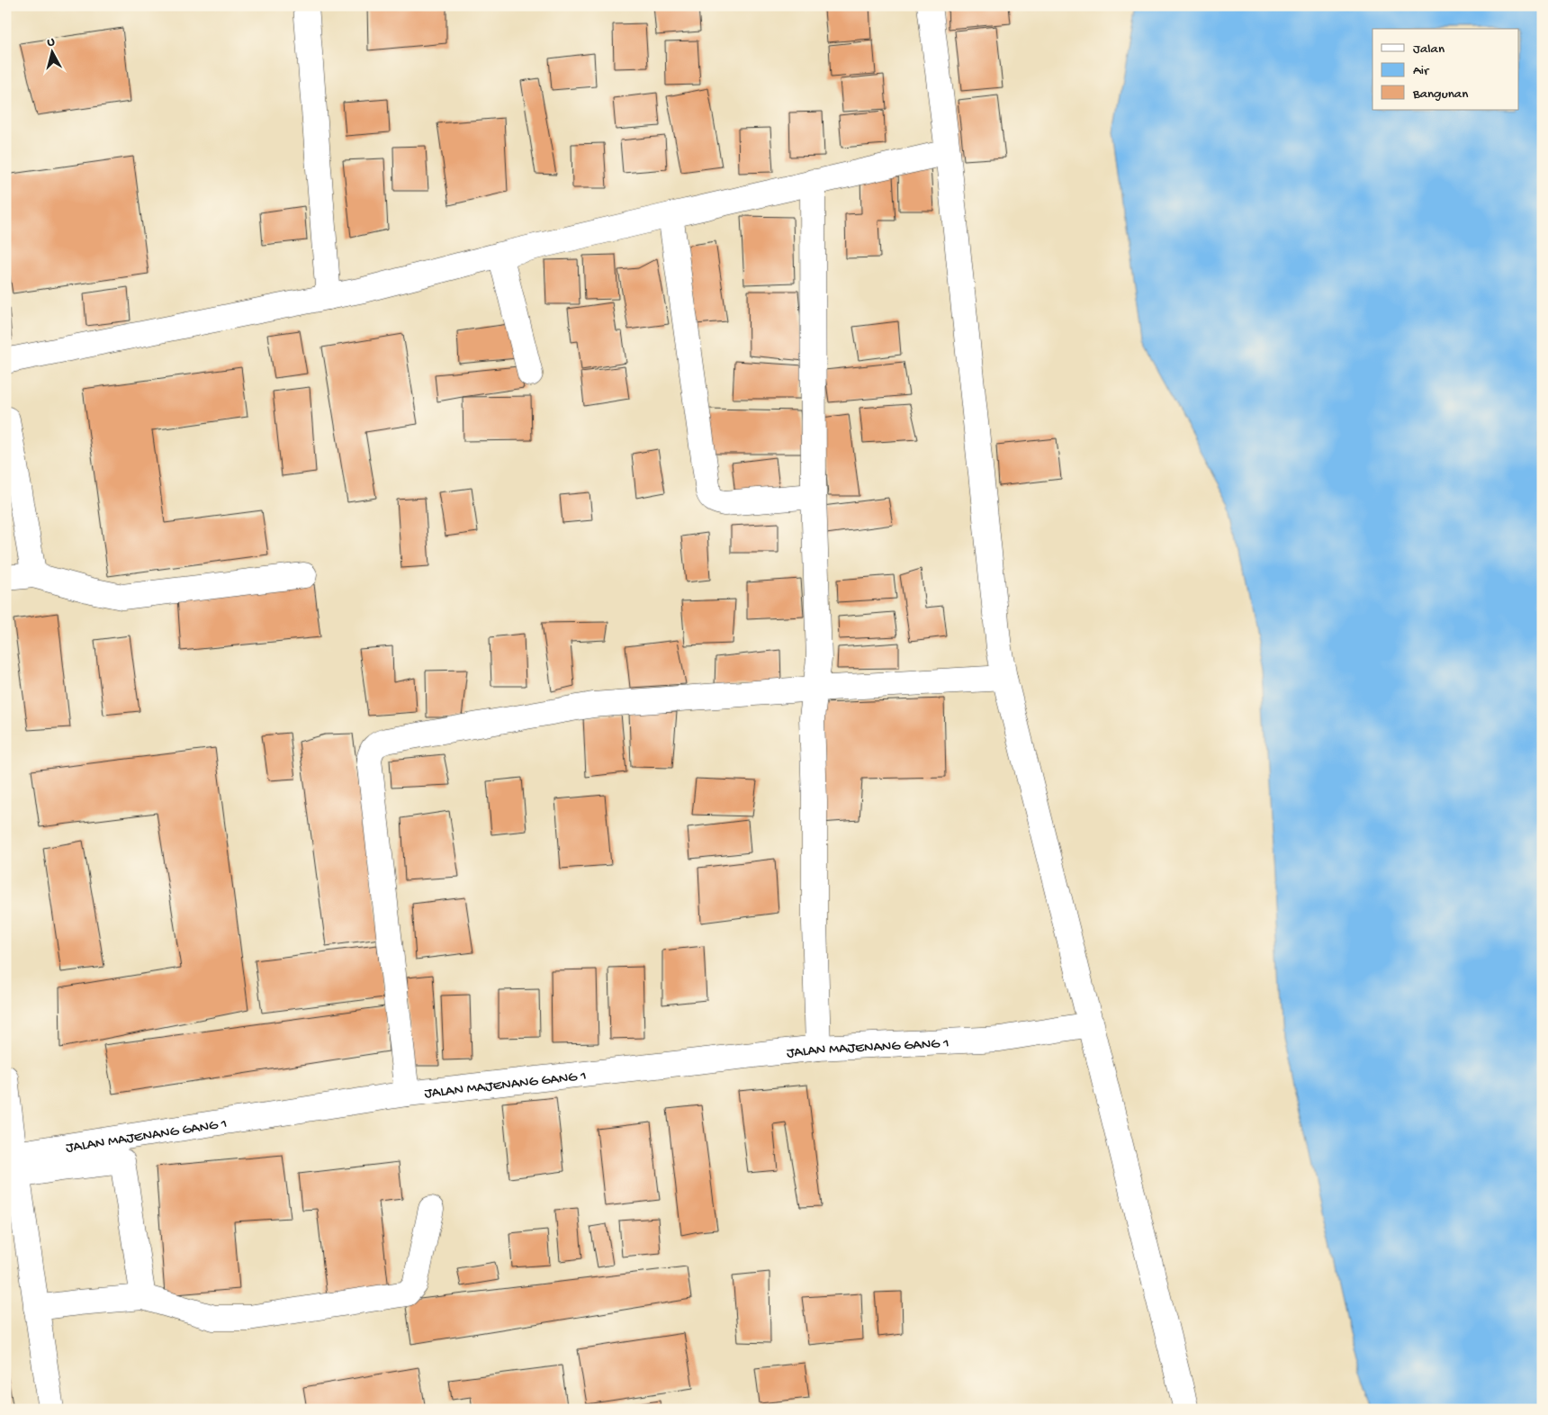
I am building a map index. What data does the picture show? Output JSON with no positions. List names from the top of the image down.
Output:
{
  "streets": {
    "street": ["JALAN MAJENANG GANG 1"]
  },
  "legend": ["Jalan", "Air", "Bangunan"],
  "north": "top"
}
